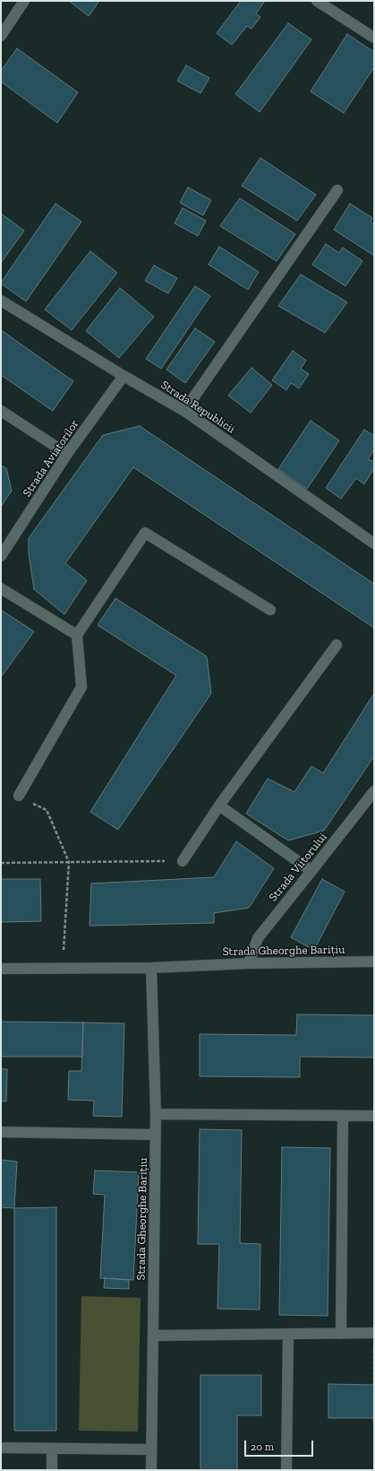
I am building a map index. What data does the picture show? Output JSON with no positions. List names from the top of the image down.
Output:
{
  "streets": {
    "street": [
      "Strada Republicii",
      "Strada Aviatorilor",
      "Strada Viitorului",
      "Strada Gheorghe Barițiu"
    ]
  },
  "crossings": [
    ["Strada Republicii", "Strada Aviatorilor"],
    ["Strada Viitorului", "Strada Gheorghe Barițiu"]
  ],
  "scale_bar": "20 m"
}
